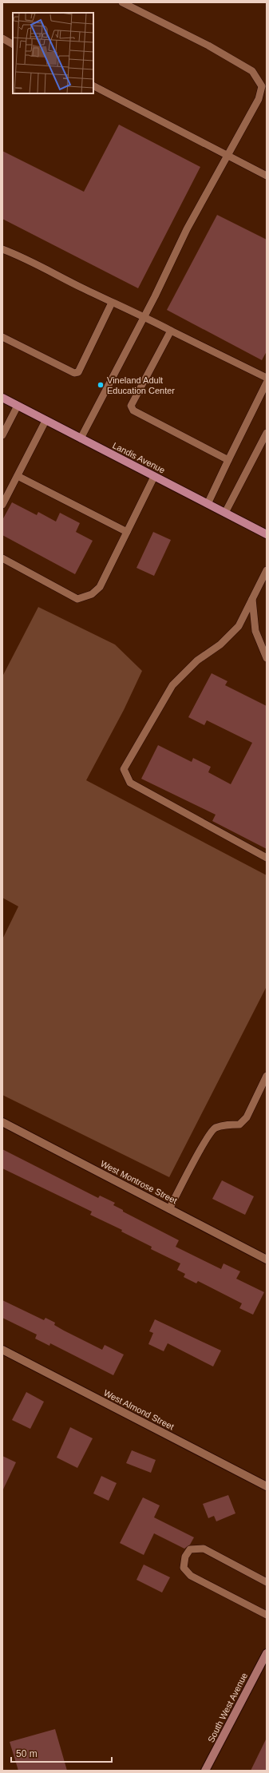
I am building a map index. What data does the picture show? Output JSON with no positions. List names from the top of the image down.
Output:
{
  "streets": {
    "main road": ["Landis Avenue"],
    "street": ["West Montrose Street", "West Almond Street", "South West Avenue"]
  },
  "places": ["Vineland Adult Education Center"],
  "scale_bar": "50 m"
}
